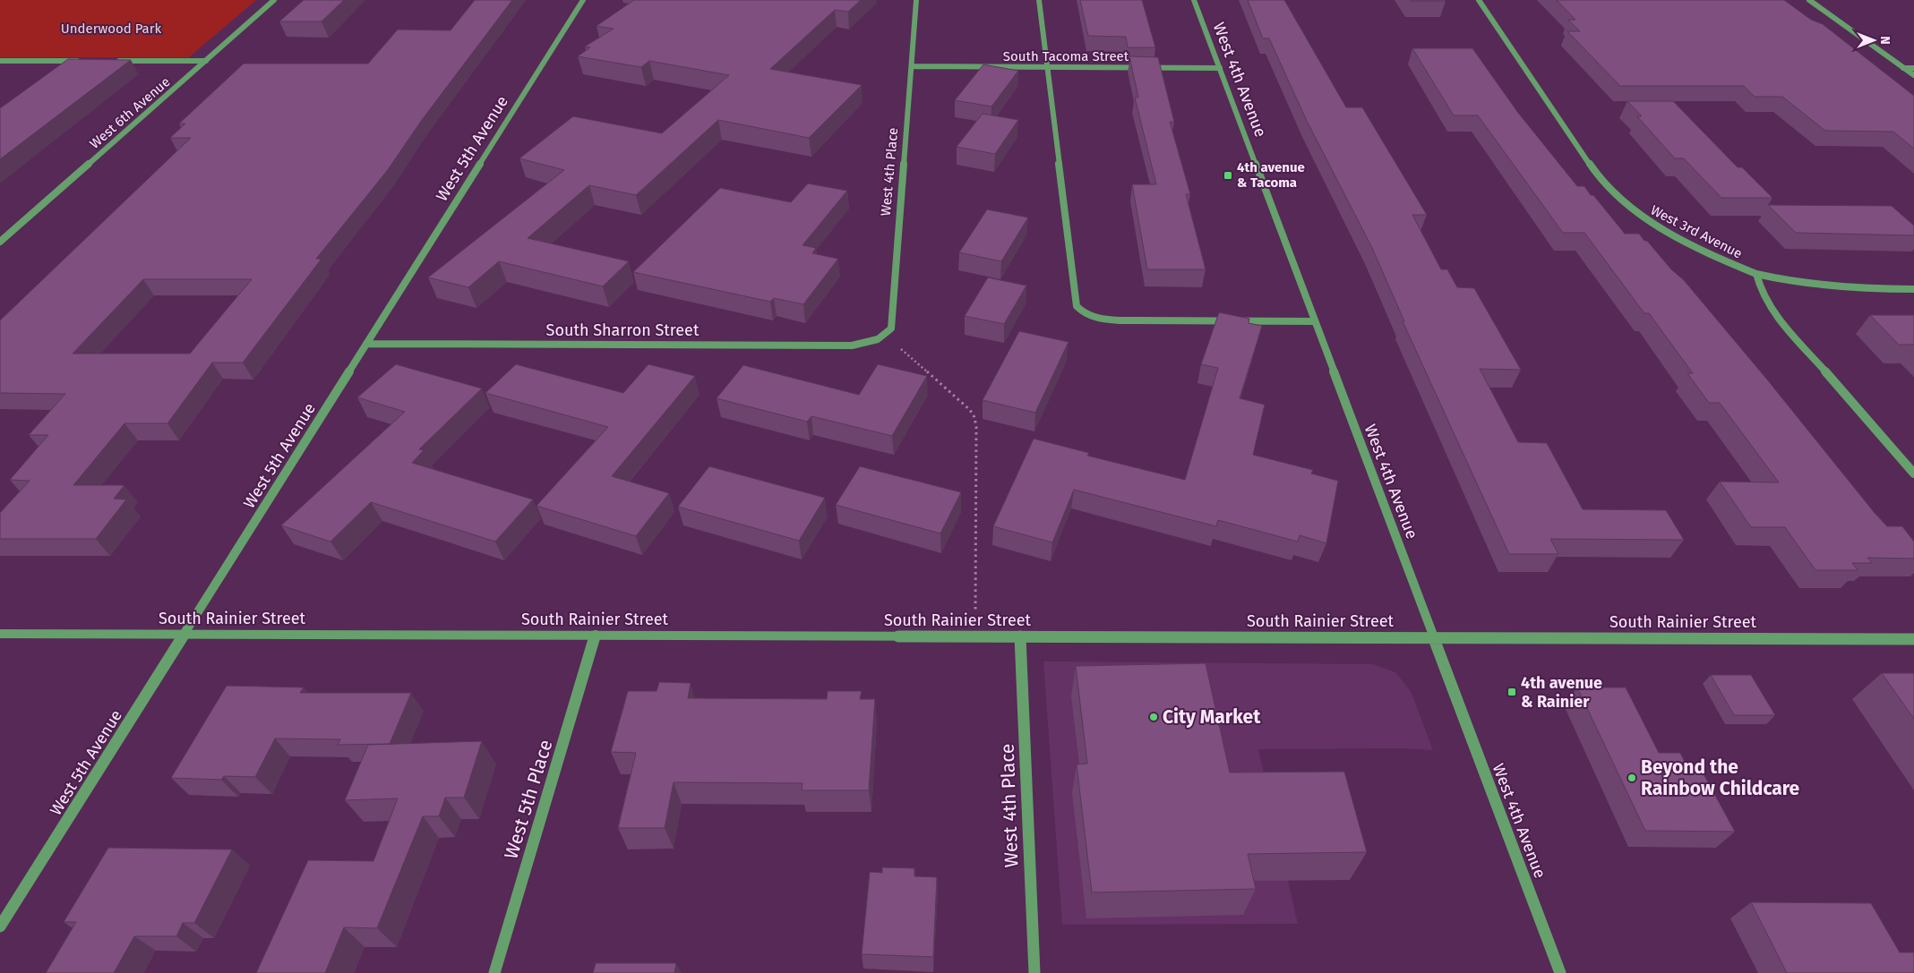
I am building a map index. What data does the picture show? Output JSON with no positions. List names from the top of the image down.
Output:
{
  "streets": {
    "street": [
      "South Tacoma Street",
      "West 4th Avenue",
      "West 6th Avenue",
      "West 5th Avenue",
      "West 4th Place",
      "West 3rd Avenue",
      "South Sharron Street",
      "South Rainier Street",
      "West 5th Place"
    ]
  },
  "crossings": [
    ["South Tacoma Street", "West 4th Avenue"],
    ["South Tacoma Street", "West 4th Place"],
    ["West 4th Avenue", "South Rainier Street"],
    ["West 5th Avenue", "South Sharron Street"],
    ["West 5th Avenue", "South Rainier Street"],
    ["West 4th Place", "South Sharron Street"],
    ["West 4th Place", "South Rainier Street"],
    ["South Rainier Street", "West 5th Place"]
  ],
  "parks": ["Underwood Park"],
  "places": {
    "transit": ["4th avenue & Tacoma", "4th avenue & Rainier"],
    "other": ["City Market", "Beyond the Rainbow Childcare"]
  },
  "north": "right"
}
